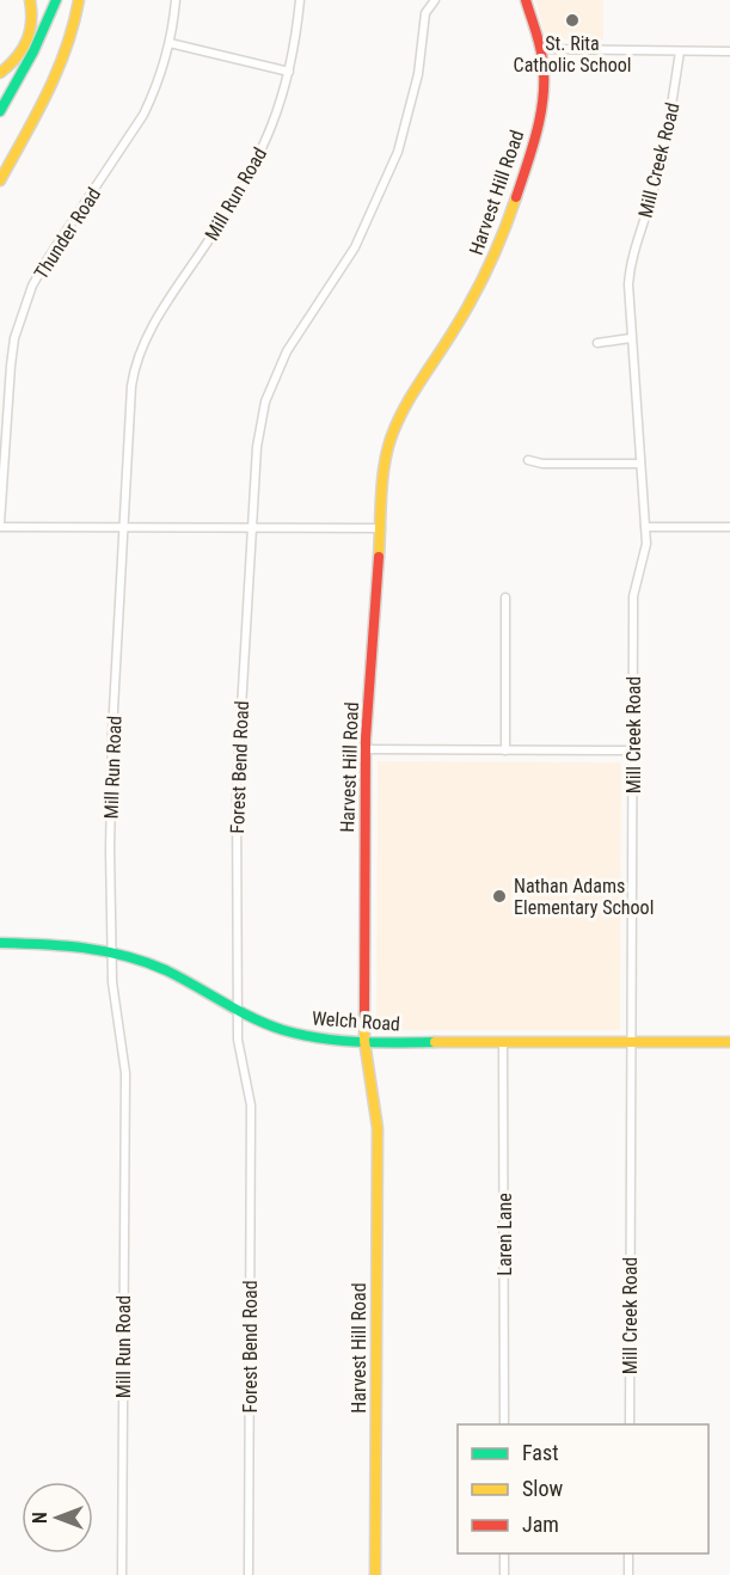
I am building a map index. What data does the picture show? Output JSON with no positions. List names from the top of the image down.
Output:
{
  "streets": {
    "main road": ["Harvest Hill Road", "Welch Road"],
    "street": [
      "Mill Creek Road",
      "Mill Run Road",
      "Thunder Road",
      "Forest Bend Road",
      "Laren Lane"
    ]
  },
  "crossings": [
    ["Mill Creek Road", "Welch Road"],
    ["Harvest Hill Road", "Welch Road"],
    ["Mill Run Road", "Welch Road"],
    ["Forest Bend Road", "Welch Road"],
    ["Welch Road", "Laren Lane"]
  ],
  "places": ["St. Rita Catholic School", "Nathan Adams Elementary School"],
  "legend": ["Fast", "Slow", "Jam"],
  "north": "left"
}
